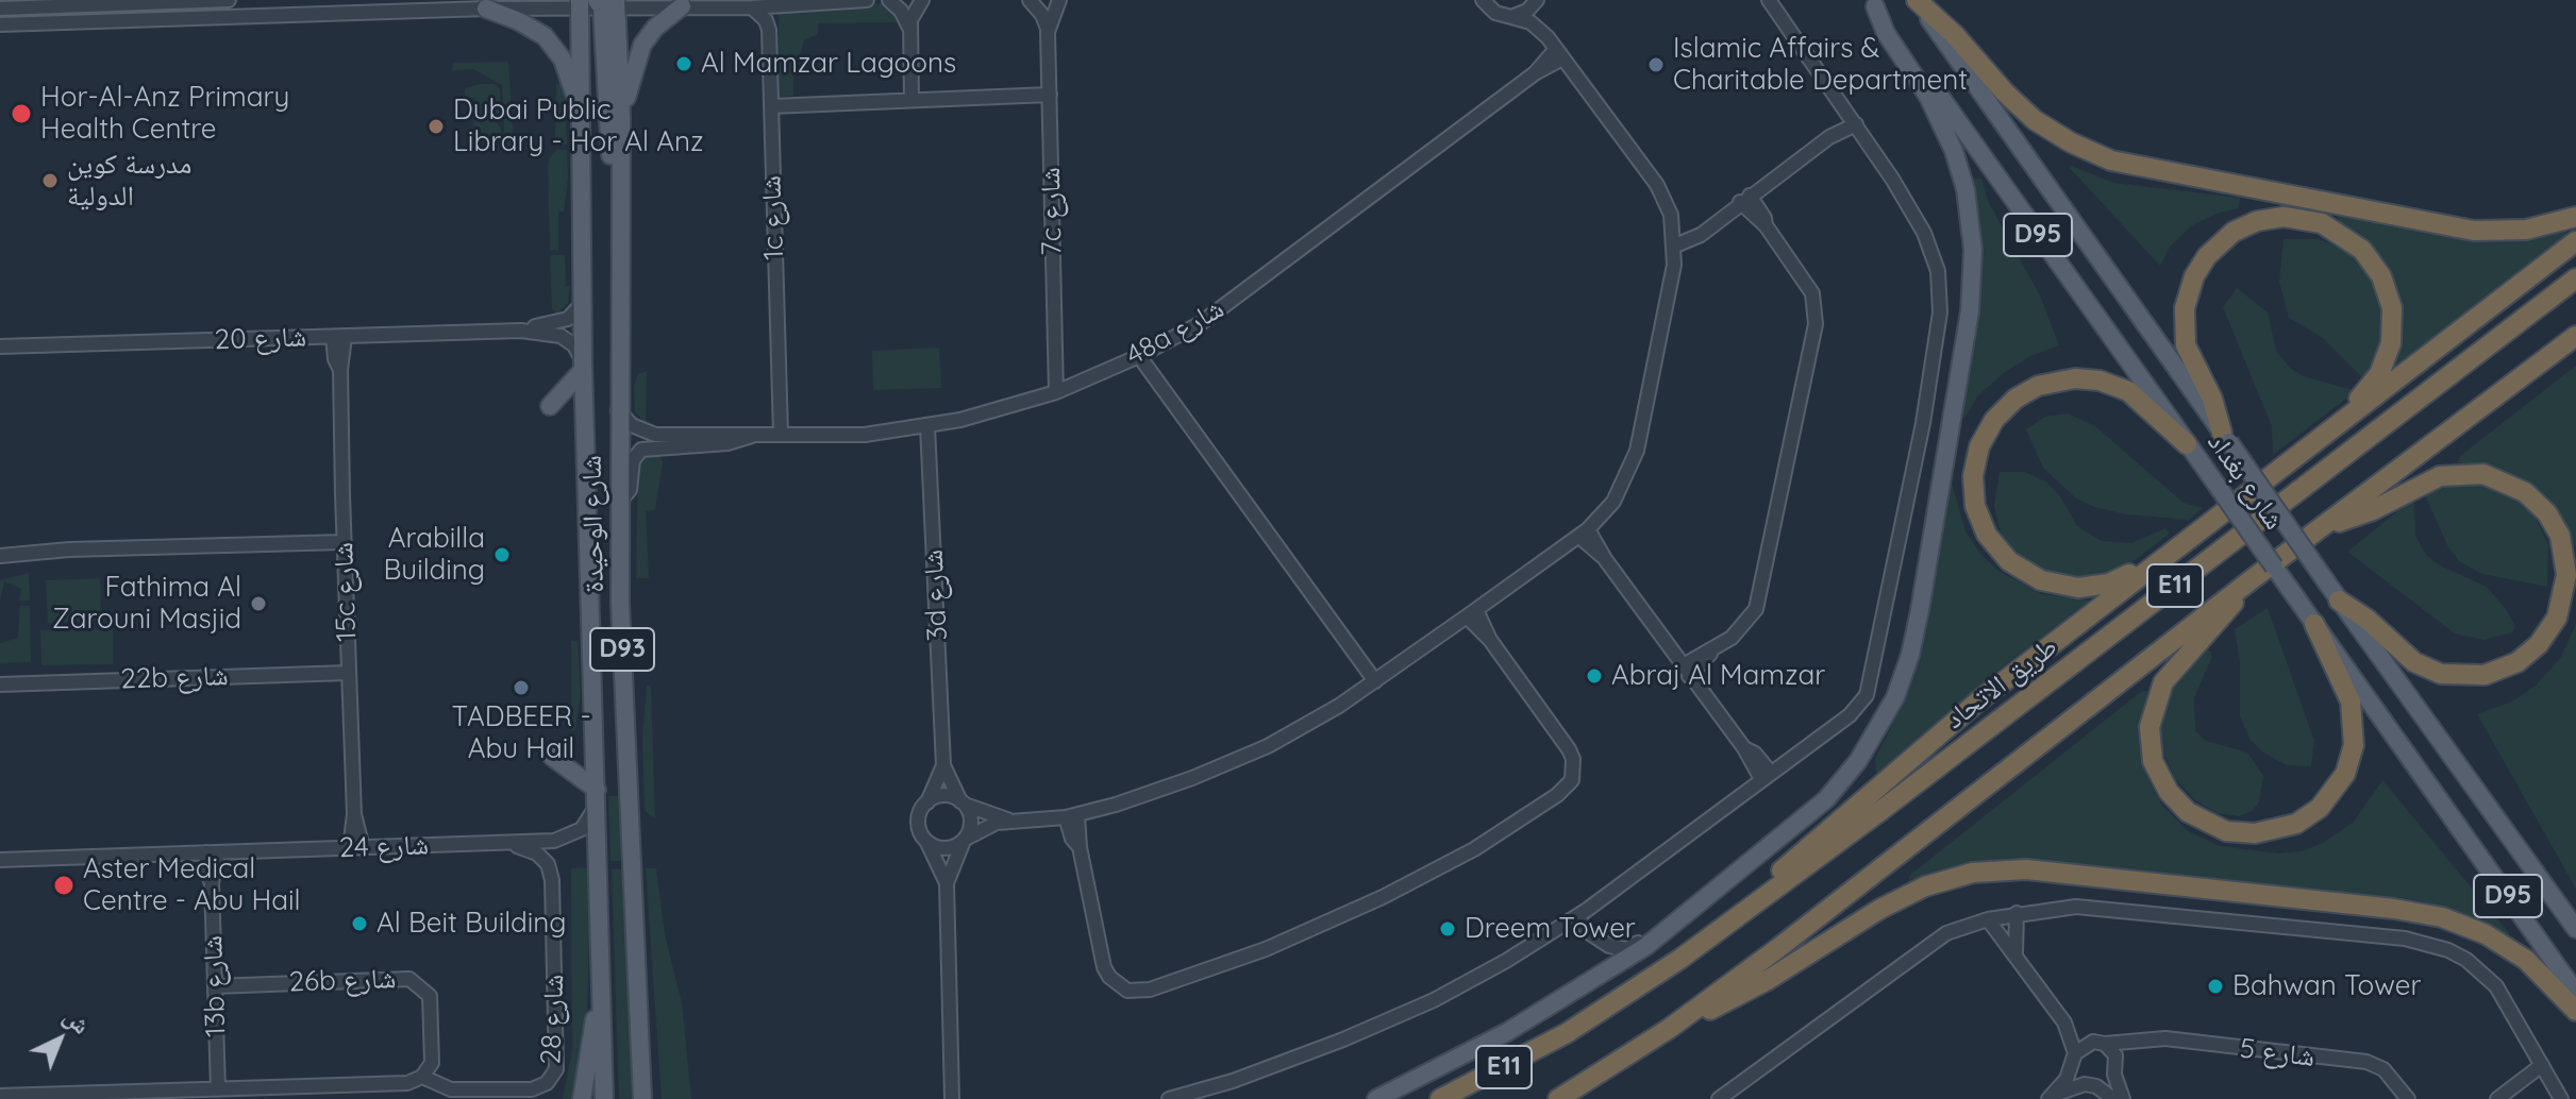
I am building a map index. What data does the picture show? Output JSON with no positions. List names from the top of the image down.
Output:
{
  "streets": {
    "highway": ["E11", "طريق الاتحاد"],
    "main road": [
      "D95",
      "شارع بغداد",
      "شارع الوحيدة",
      "D93"
    ],
    "street": [
      "7c شارع",
      "1c شارع",
      "48a شارع",
      "شارع 20",
      "15c شارع",
      "3d شارع",
      "22b شارع",
      "شارع 24",
      "26b شارع",
      "13b شارع",
      "شارع 28",
      "شارع 5"
    ]
  },
  "crossings": [
    ["7c شارع", "48a شارع"],
    ["1c شارع", "48a شارع"],
    ["48a شارع", "شارع الوحيدة"],
    ["48a شارع", "3d شارع"],
    ["شارع 20", "شارع الوحيدة"],
    ["شارع 20", "15c شارع"],
    ["شارع الوحيدة", "شارع 24"],
    ["15c شارع", "22b شارع"],
    ["15c شارع", "شارع 24"],
    ["شارع 24", "13b شارع"],
    ["شارع 24", "شارع 28"],
    ["26b شارع", "13b شارع"],
    ["26b شارع", "شارع 28"],
    ["13b شارع", "شارع 28"]
  ],
  "places": [
    "Al Mamzar Lagoons",
    "Islamic Affairs & Charitable Department",
    "Hor-Al-Anz Primary Health Centre",
    "Dubai Public Library - Hor Al Anz",
    "مدرسة كوين الدولية",
    "Arabilla Building",
    "Fathima Al Zarouni Masjid",
    "Abraj Al Mamzar",
    "TADBEER - Abu Hail",
    "Aster Medical Centre - Abu Hail",
    "Al Beit Building",
    "Dreem Tower",
    "Bahwan Tower"
  ],
  "north": "top right"
}
